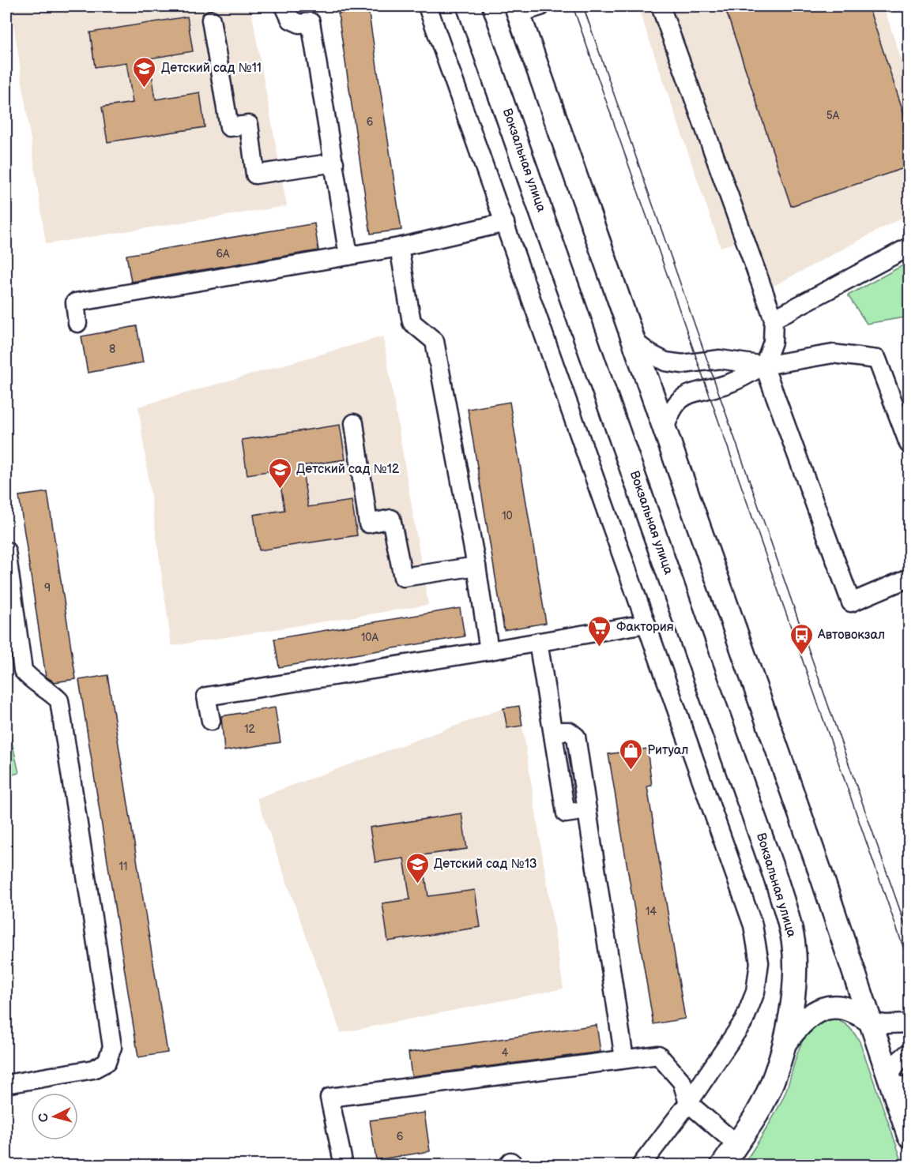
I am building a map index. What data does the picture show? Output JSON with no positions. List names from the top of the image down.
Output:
{
  "streets": {
    "main road": ["Вокзальная улица"]
  },
  "places": {
    "school or university": ["Детский сад №11", "Детский сад №12", "Детский сад №13"],
    "supermarket": ["Фактория"],
    "bus stop": ["Автовокзал"],
    "shop": ["Ритуал"]
  },
  "house_numbers": [
    "5А",
    "6",
    "6А",
    "8",
    "10",
    "9",
    "10А",
    "12",
    "11",
    "14",
    "4",
    "6"
  ],
  "north": "left"
}
